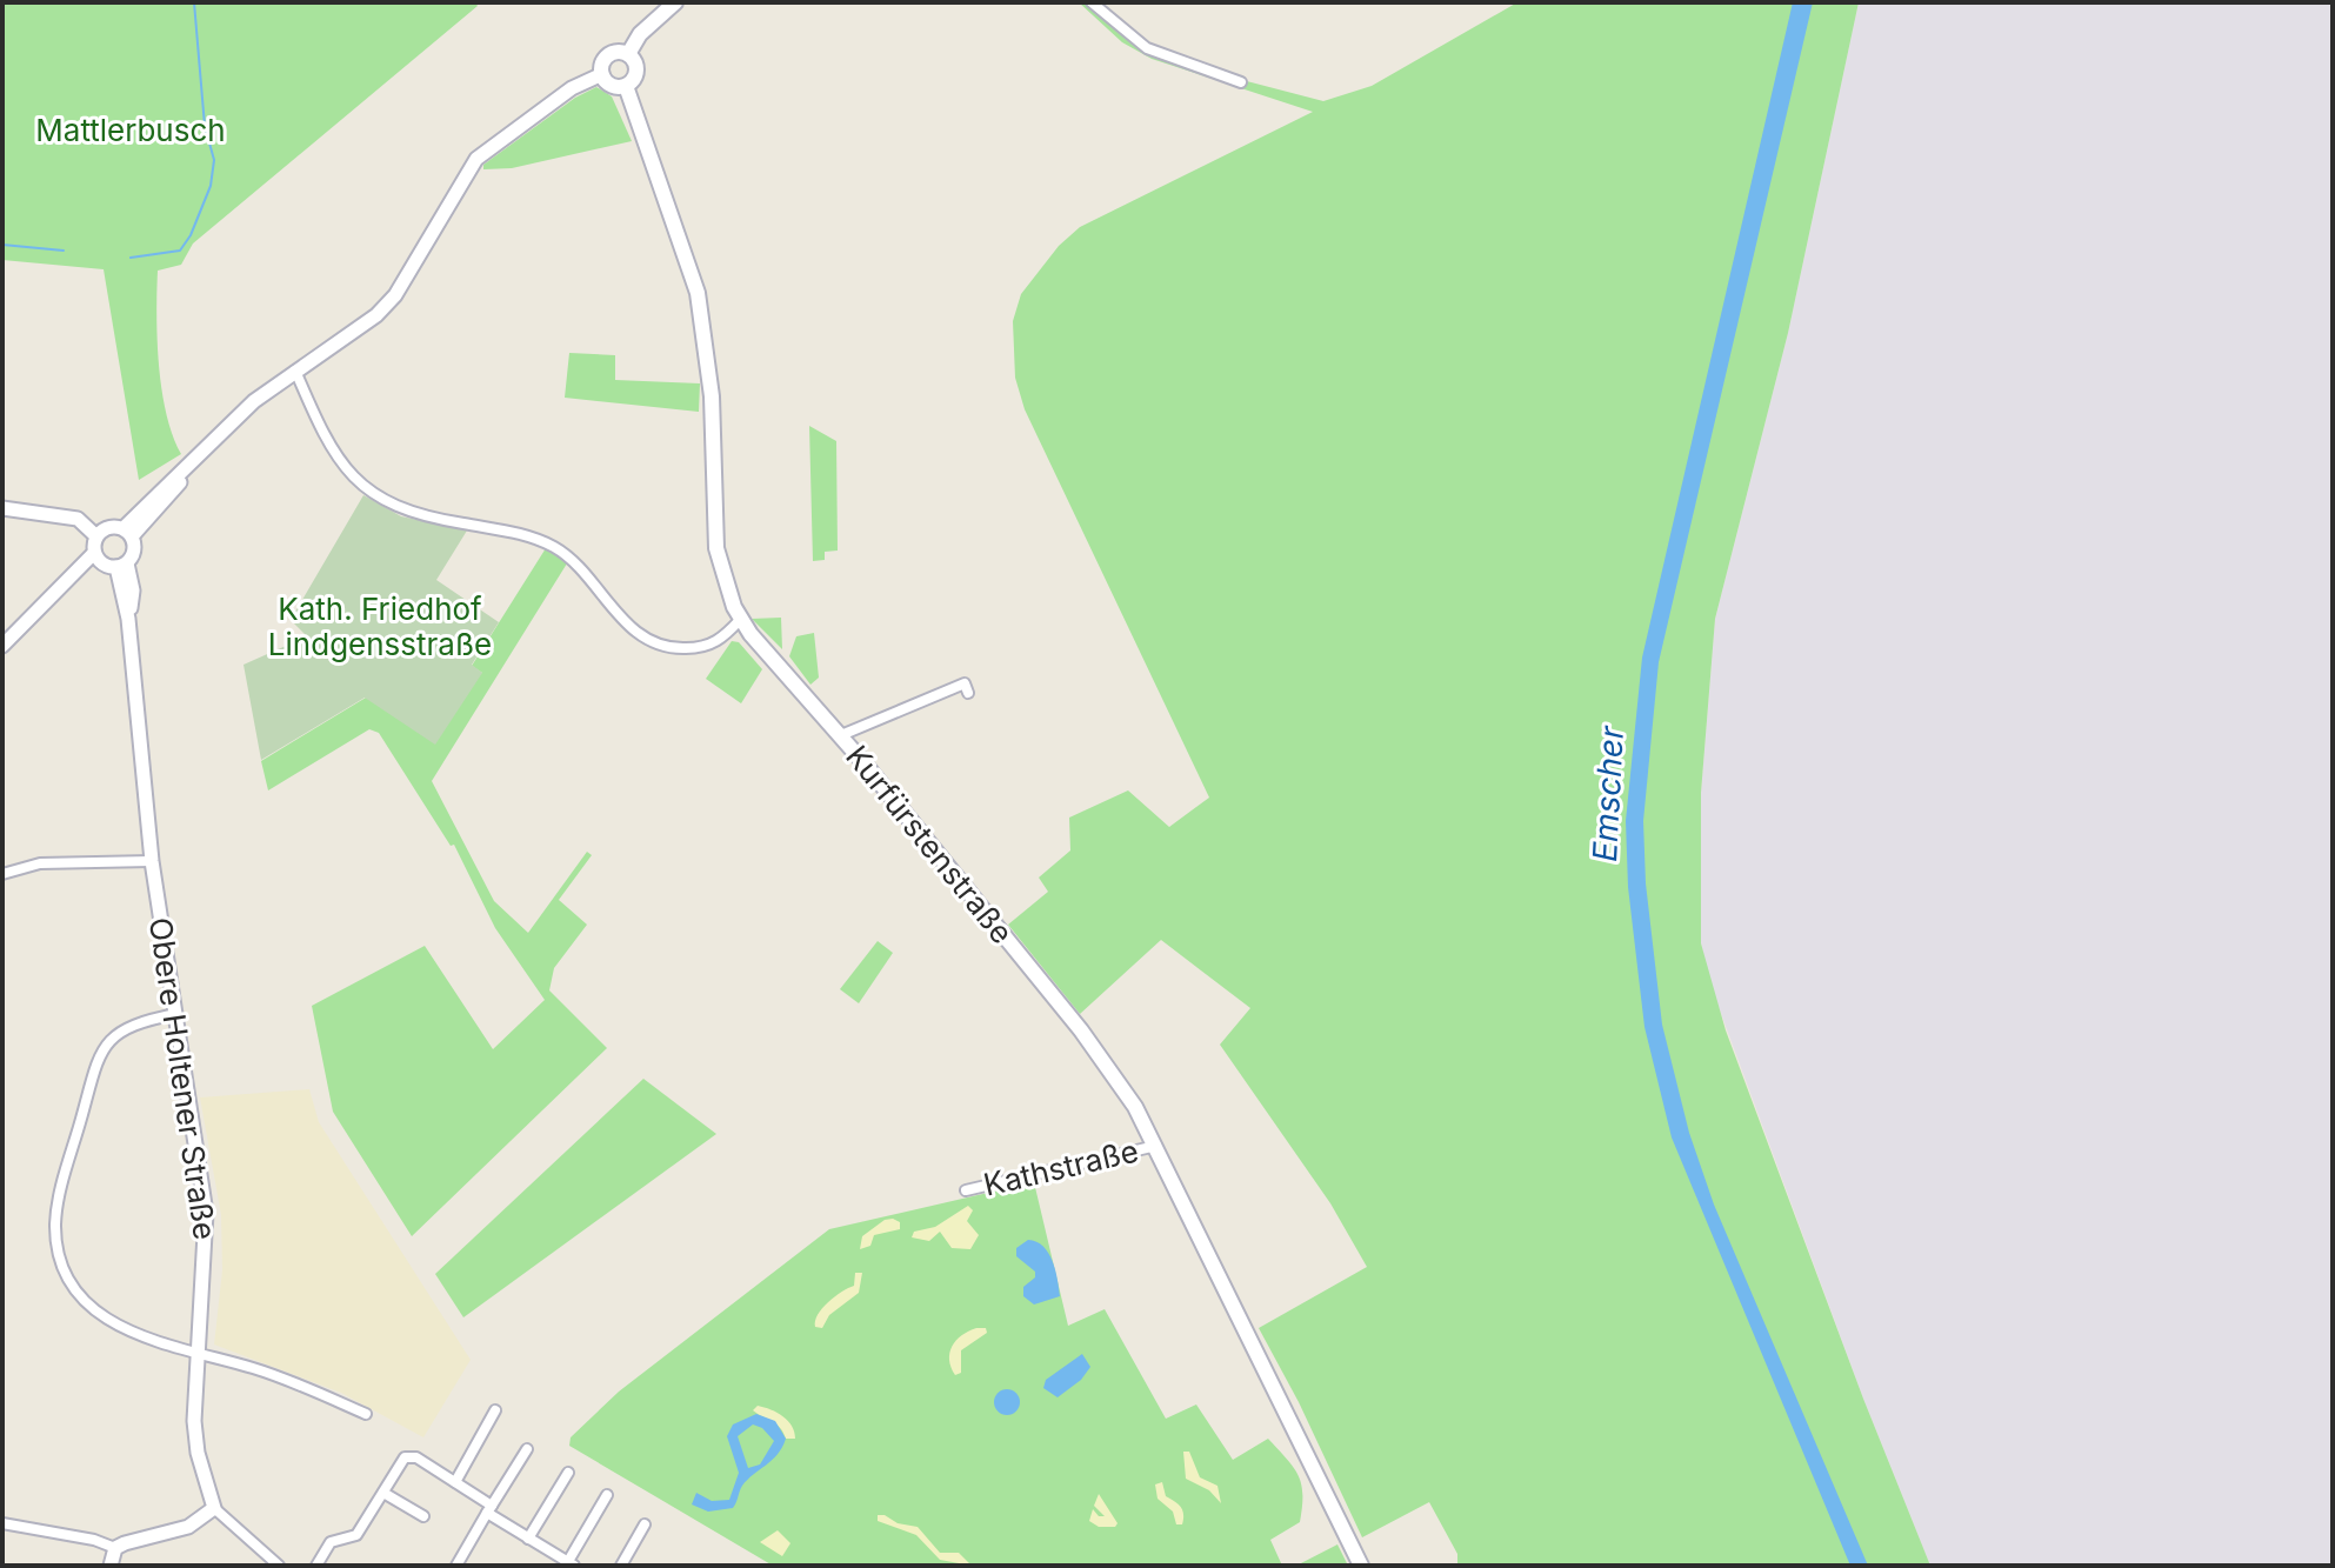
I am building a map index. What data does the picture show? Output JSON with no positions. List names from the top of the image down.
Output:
{
  "streets": {
    "main road": ["Kurfürstenstraße"],
    "street": ["Obere Holtener Straße", "Kathstraße"]
  },
  "crossings": [
    ["Kurfürstenstraße", "Kathstraße"]
  ],
  "water": ["Emscher"],
  "parks": ["Mattlerbusch", "Kath. Friedhof Lindgensstraße"]
}
